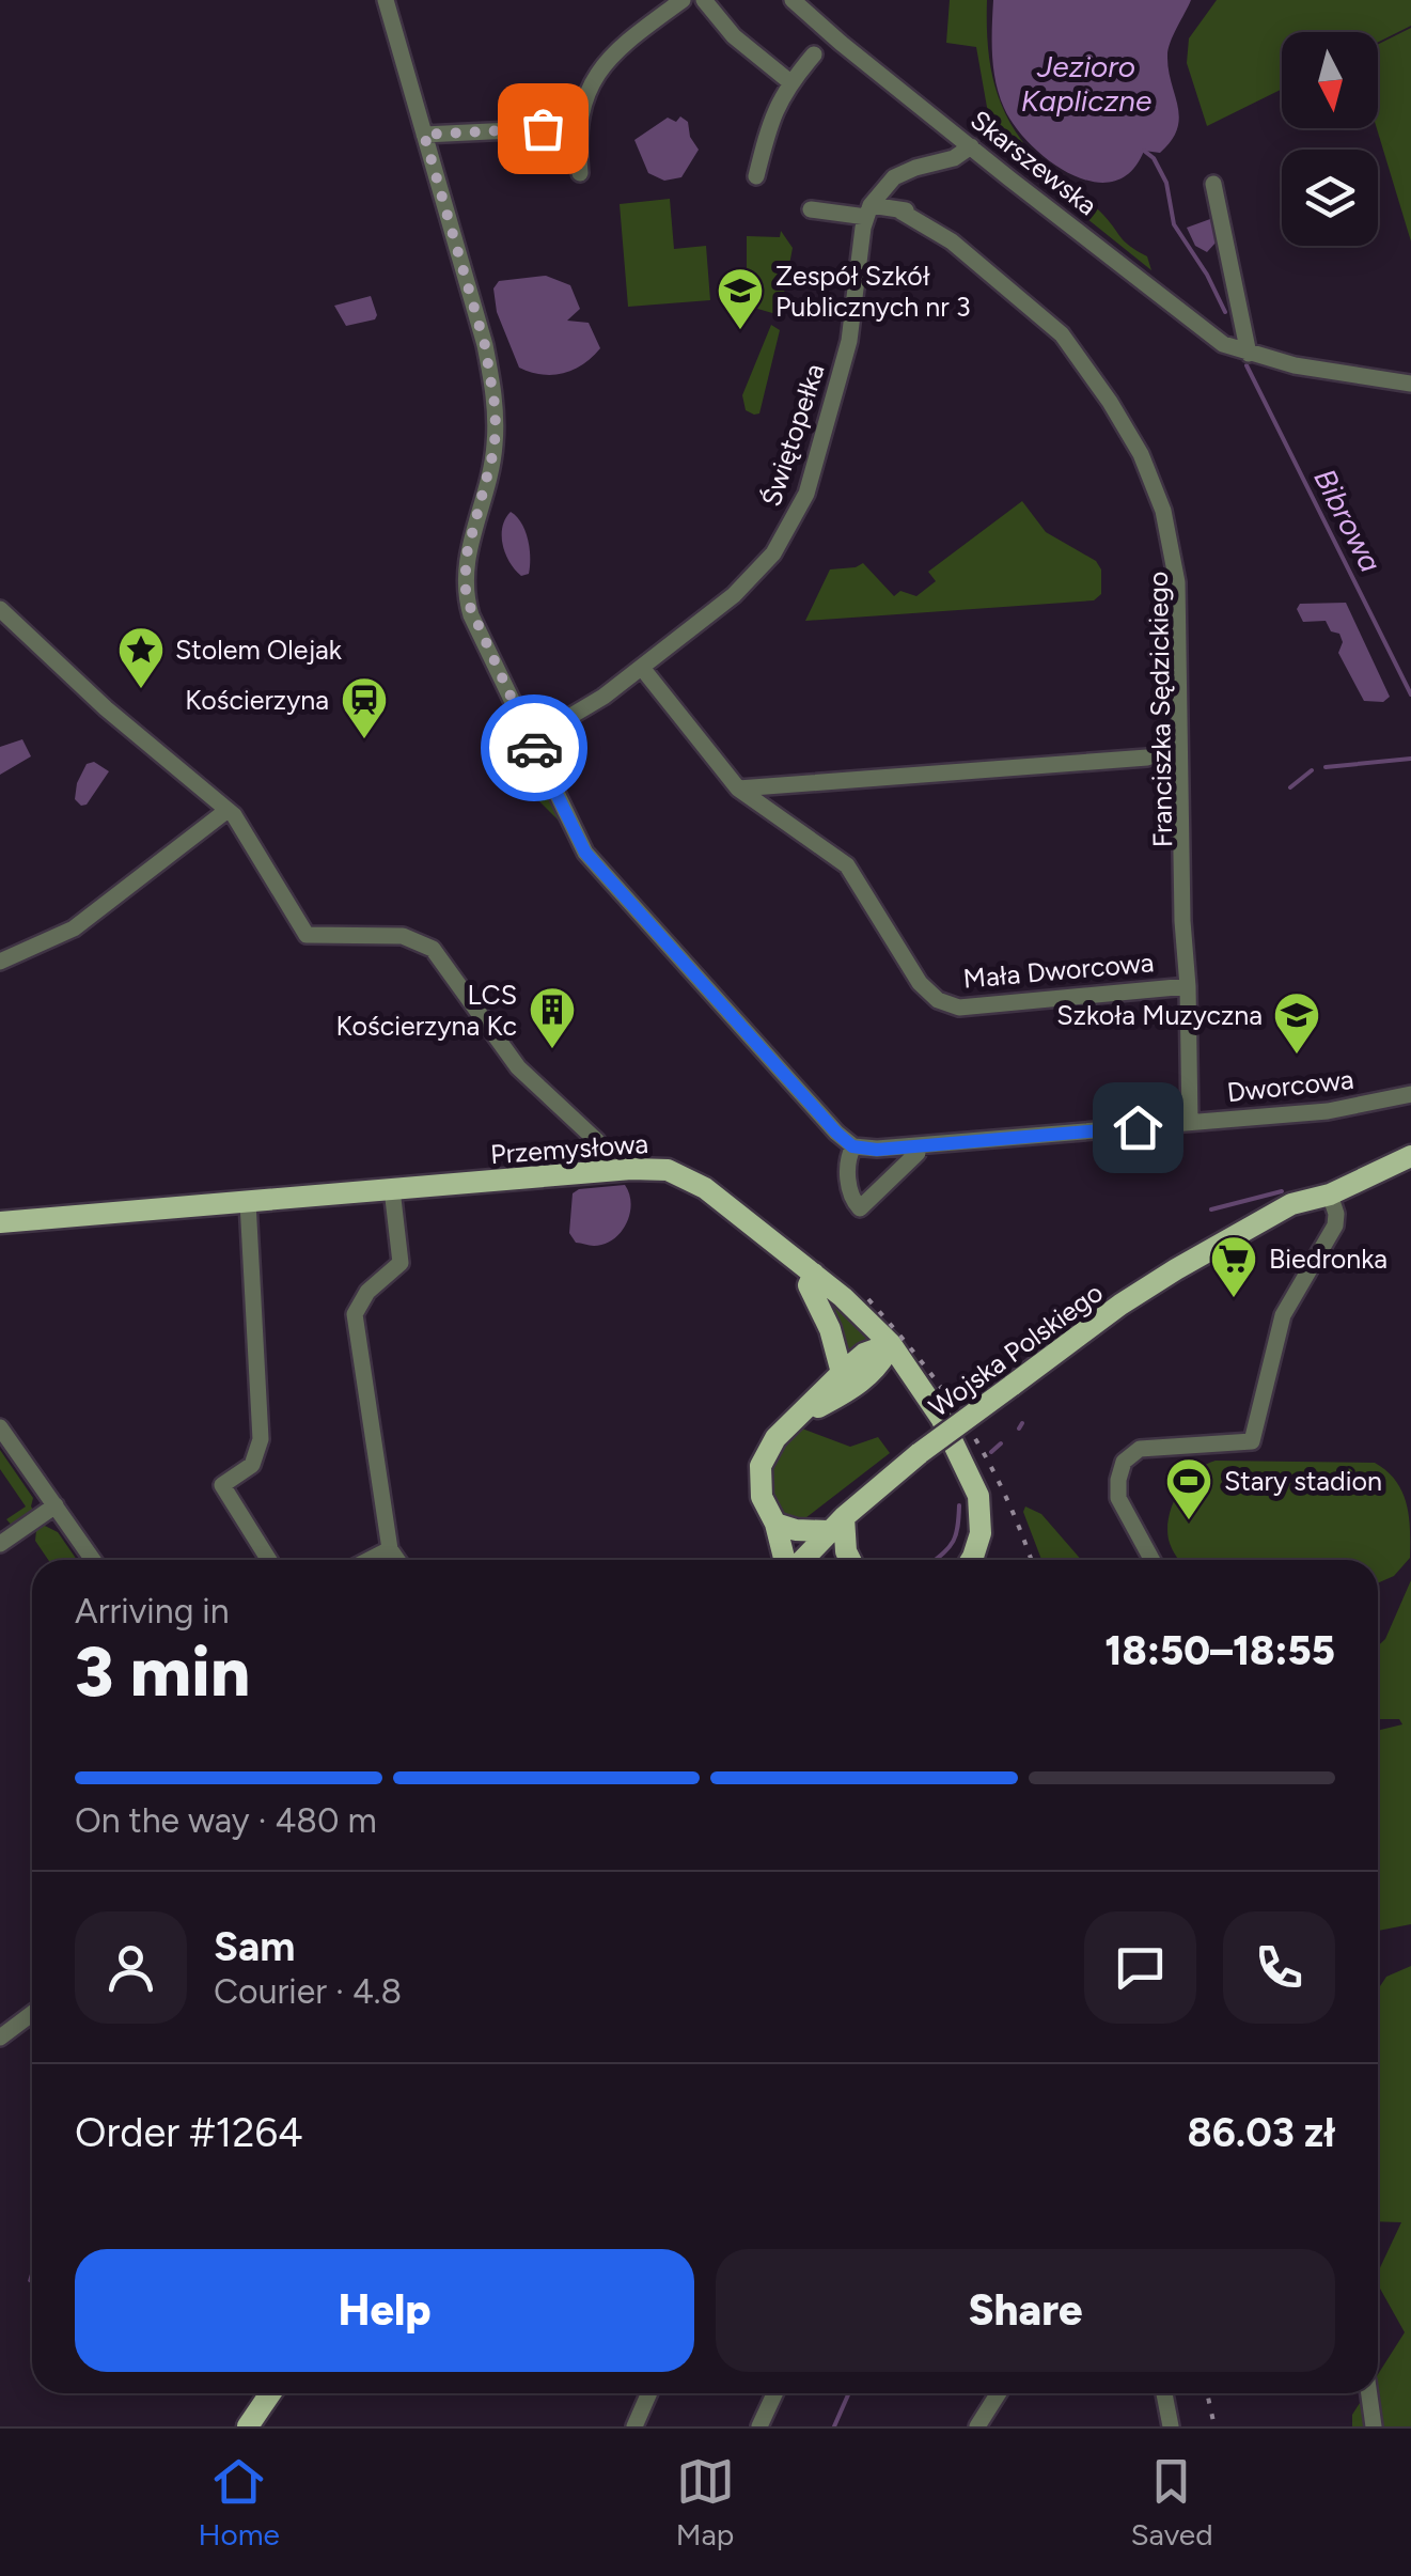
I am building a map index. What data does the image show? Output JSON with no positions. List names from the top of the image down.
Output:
{
  "streets": {
    "main road": ["Przemysłowa", "Wojska Polskiego"],
    "street": [
      "Skarszewska",
      "Świętopełka",
      "Franciszka Sędzickiego",
      "Mała Dworcowa",
      "Dworcowa"
    ]
  },
  "crossings": [
    ["Świętopełka", "Franciszka Sędzickiego"],
    ["Świętopełka", "Mała Dworcowa"],
    ["Franciszka Sędzickiego", "Mała Dworcowa"],
    ["Franciszka Sędzickiego", "Dworcowa"]
  ],
  "water": ["Jezioro Kapliczne", "Bibrowa"],
  "places": {
    "school or university": ["Zespół Szkół Publicznych nr 3", "Szkoła Muzyczna"],
    "place": ["Stolem Olejak"],
    "station": ["Kościerzyna"],
    "building": ["LCS Kościerzyna Kc"],
    "supermarket": ["Biedronka"],
    "sports": ["Stary stadion"]
  },
  "north": "bottom",
  "page": {
    "heading": ["3 min", "Arriving in", "18:50–18:55"],
    "panel": [
      "Sam",
      "Courier · 4.8",
      "Order #1264",
      "86.03 zł"
    ],
    "bar": "On the way · 480 m",
    "buttons": ["Help", "Share"],
    "tabs": ["Home", "Map", "Saved"]
  }
}
